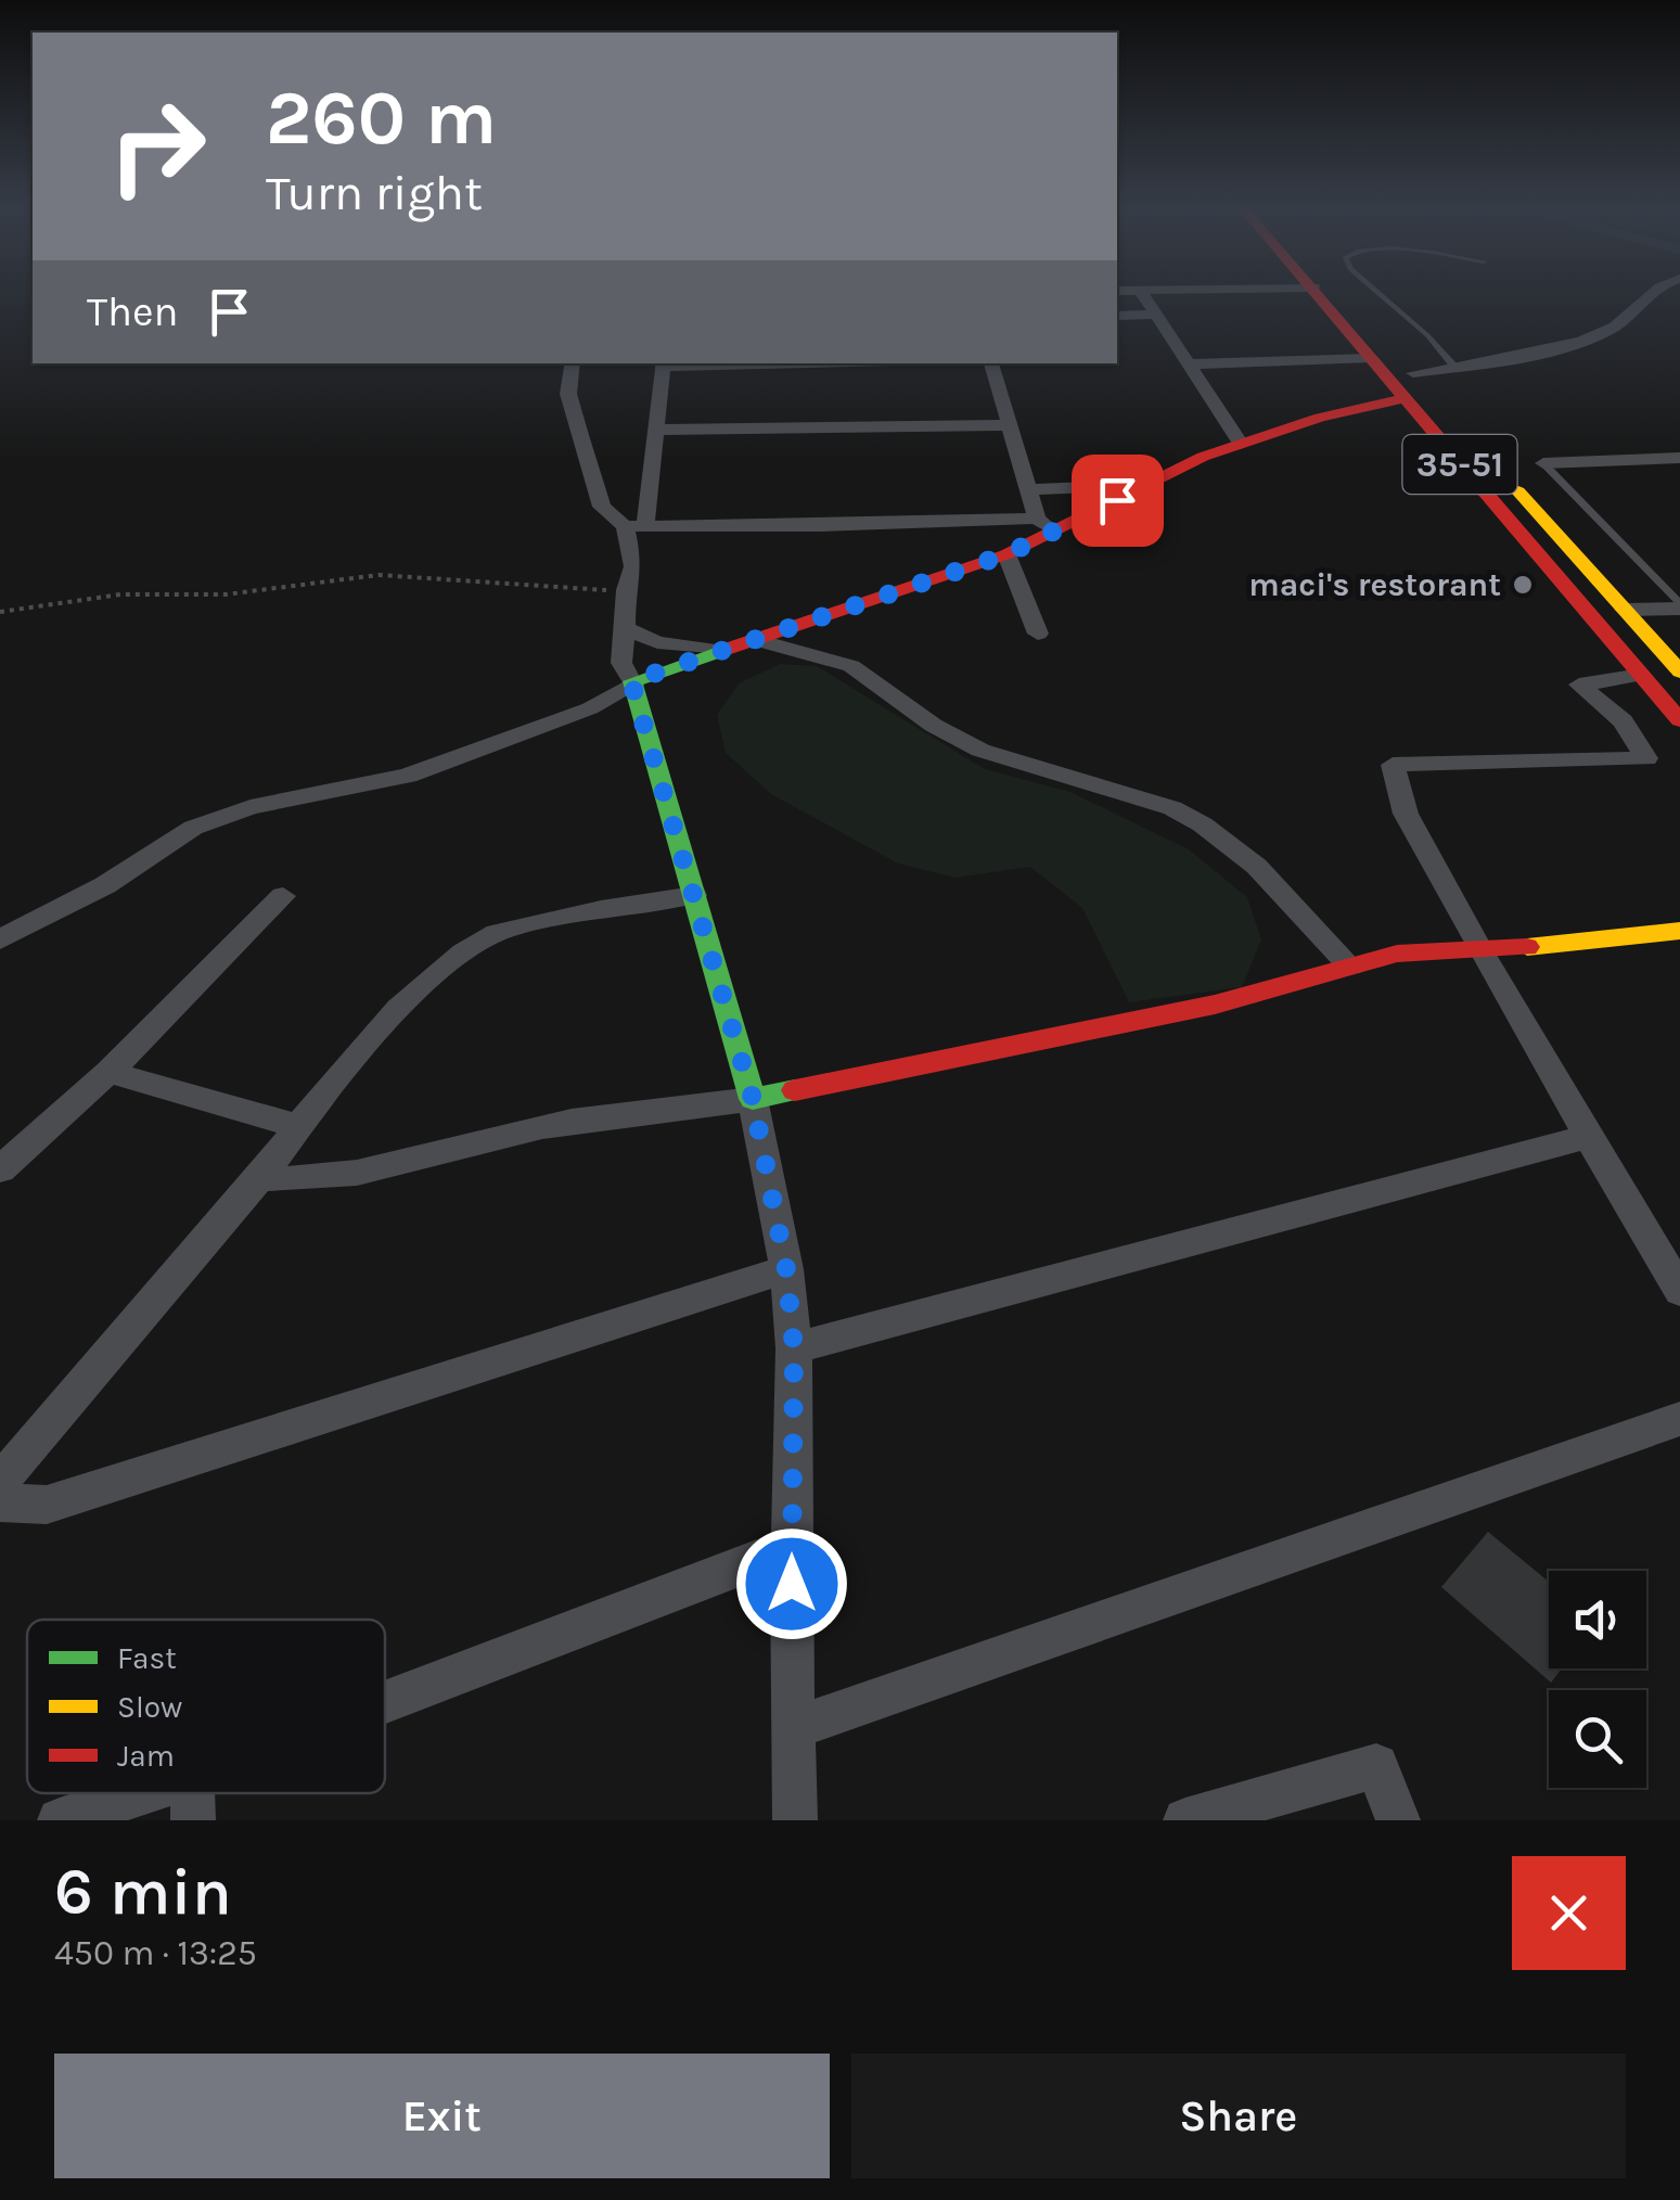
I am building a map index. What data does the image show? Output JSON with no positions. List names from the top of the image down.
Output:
{
  "streets": {
    "main road": ["35-51"]
  },
  "places": ["maci's restorant"],
  "legend": ["Fast", "Slow", "Jam"],
  "page": {
    "turn": ["260 m", "Turn right"],
    "then": "Then",
    "heading": ["6 min", "450 m · 13:25"],
    "buttons": ["Exit", "Share"]
  }
}
